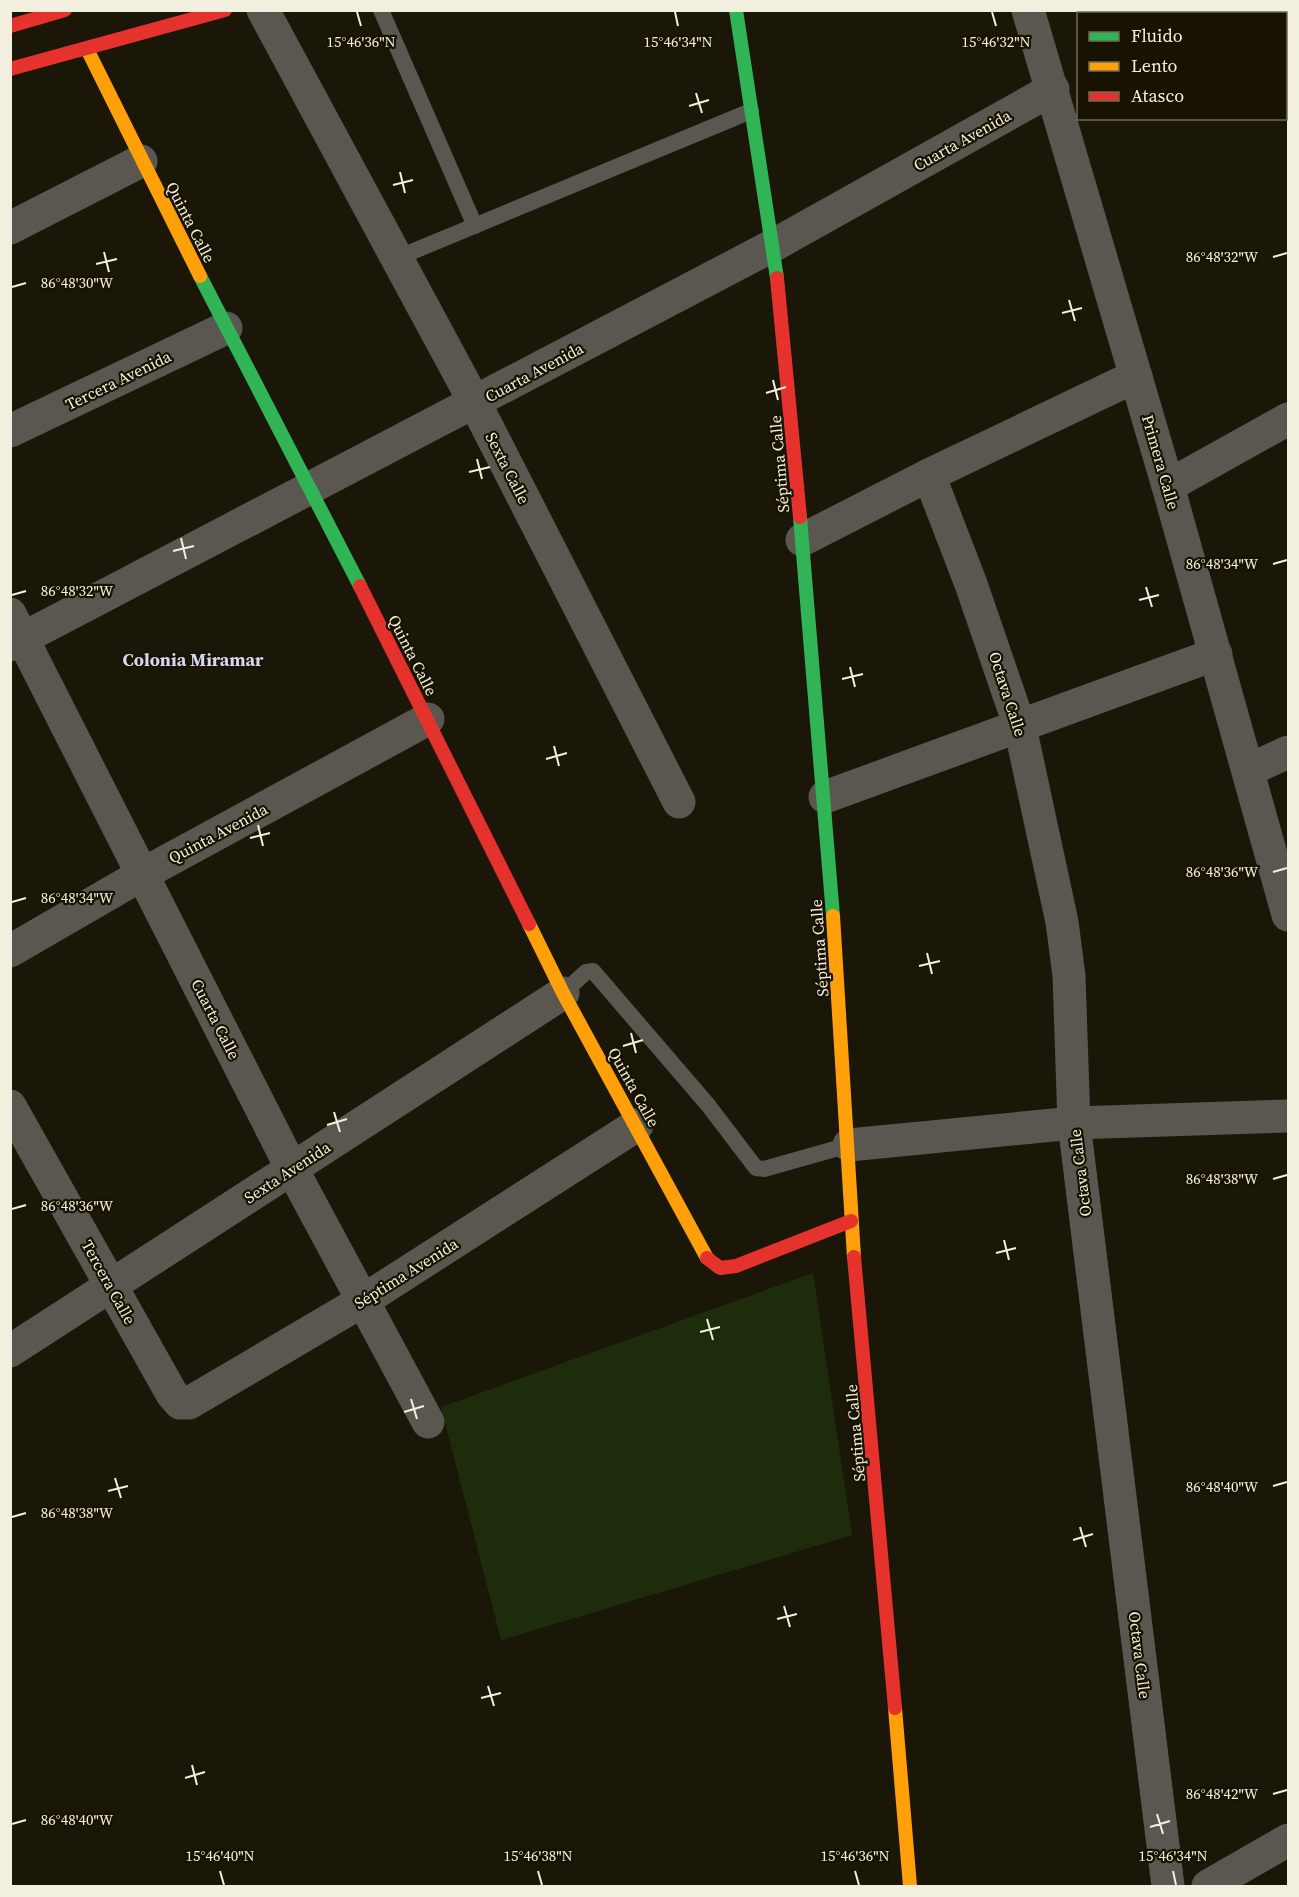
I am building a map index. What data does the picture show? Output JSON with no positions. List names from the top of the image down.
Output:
{
  "streets": {
    "street": [
      "Cuarta Avenida",
      "Quinta Calle",
      "Tercera Avenida",
      "Primera Calle",
      "Séptima Calle",
      "Sexta Calle",
      "Octava Calle",
      "Quinta Avenida",
      "Cuarta Calle",
      "Sexta Avenida",
      "Séptima Avenida",
      "Tercera Calle"
    ]
  },
  "crossings": [
    ["Cuarta Avenida", "Quinta Calle"],
    ["Cuarta Avenida", "Primera Calle"],
    ["Cuarta Avenida", "Séptima Calle"],
    ["Cuarta Avenida", "Sexta Calle"],
    ["Cuarta Avenida", "Cuarta Calle"],
    ["Quinta Calle", "Tercera Avenida"],
    ["Quinta Calle", "Séptima Calle"],
    ["Quinta Calle", "Quinta Avenida"],
    ["Quinta Calle", "Sexta Avenida"],
    ["Quinta Calle", "Séptima Avenida"],
    ["Quinta Avenida", "Cuarta Calle"],
    ["Cuarta Calle", "Sexta Avenida"],
    ["Cuarta Calle", "Séptima Avenida"],
    ["Sexta Avenida", "Tercera Calle"],
    ["Séptima Avenida", "Tercera Calle"]
  ],
  "districts": ["Colonia Miramar"],
  "legend": ["Fluido", "Lento", "Atasco"],
  "coordinates": [
    "15°46'36\"N",
    "15°46'34\"N",
    "15°46'32\"N",
    "86°48'32\"W",
    "86°48'30\"W",
    "86°48'34\"W",
    "86°48'36\"W",
    "86°48'38\"W",
    "86°48'40\"W",
    "86°48'42\"W",
    "15°46'40\"N",
    "15°46'38\"N"
  ]
}
